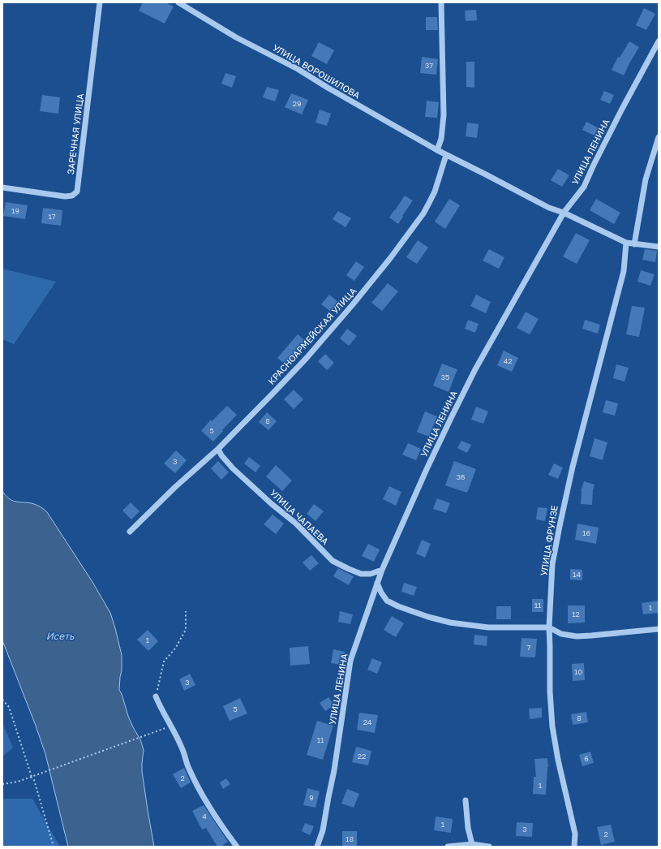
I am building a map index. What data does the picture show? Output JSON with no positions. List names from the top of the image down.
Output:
{
  "streets": {
    "street": [
      "УЛИЦА ВОРОШИЛОВА",
      "ЗАРЕЧНАЯ УЛИЦА",
      "УЛИЦА ЛЕНИНА",
      "КРАСНОАРМЕЙСКАЯ УЛИЦА",
      "УЛИЦА ЧАПАЕВА",
      "УЛИЦА ФРУНЗЕ"
    ]
  },
  "crossings": [
    ["УЛИЦА ВОРОШИЛОВА", "УЛИЦА ЛЕНИНА"],
    ["УЛИЦА ВОРОШИЛОВА", "КРАСНОАРМЕЙСКАЯ УЛИЦА"],
    ["УЛИЦА ВОРОШИЛОВА", "УЛИЦА ФРУНЗЕ"],
    ["УЛИЦА ЛЕНИНА", "УЛИЦА ЧАПАЕВА"],
    ["КРАСНОАРМЕЙСКАЯ УЛИЦА", "УЛИЦА ЧАПАЕВА"]
  ],
  "water": ["Исеть"],
  "house_numbers": [
    "37",
    "29",
    "19",
    "17",
    "42",
    "35",
    "8",
    "5",
    "3",
    "36",
    "16",
    "14",
    "11",
    "1",
    "12",
    "1",
    "7",
    "10",
    "3",
    "5",
    "8",
    "24",
    "11",
    "22",
    "6",
    "2",
    "1",
    "9",
    "4",
    "1",
    "3",
    "2",
    "18"
  ]
}
